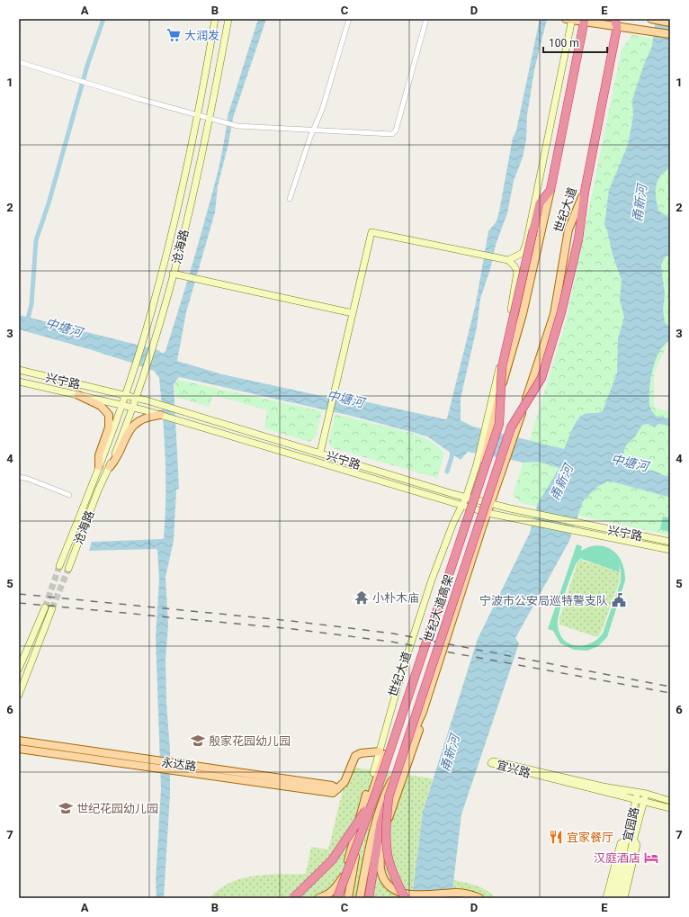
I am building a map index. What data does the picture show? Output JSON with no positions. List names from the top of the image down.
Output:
{
  "streets": {
    "highway": ["世纪大道", "世纪大道高架"],
    "main road": [
      "沧海路",
      "兴宁路",
      "永达路",
      "宜兴路",
      "宜园路"
    ]
  },
  "crossings": [
    ["世纪大道", "兴宁路"],
    ["世纪大道", "世纪大道高架"],
    ["世纪大道", "永达路"],
    ["沧海路", "兴宁路"],
    ["宜兴路", "宜园路"]
  ],
  "water": ["甬新河", "中塘河"],
  "places": {
    "supermarket": ["大润发"],
    "temple": ["小朴木庙"],
    "public building": ["宁波市公安局巡特警支队"],
    "school or university": ["殷家花园幼儿园", "世纪花园幼儿园"],
    "restaurant": ["宜家餐厅"],
    "hotel": ["汉庭酒店"]
  },
  "scale_bar": "100 m",
  "grid": {
    "columns": [
      "A",
      "B",
      "C",
      "D",
      "E"
    ],
    "rows": [
      "1",
      "2",
      "3",
      "4",
      "5",
      "6",
      "7"
    ]
  }
}
